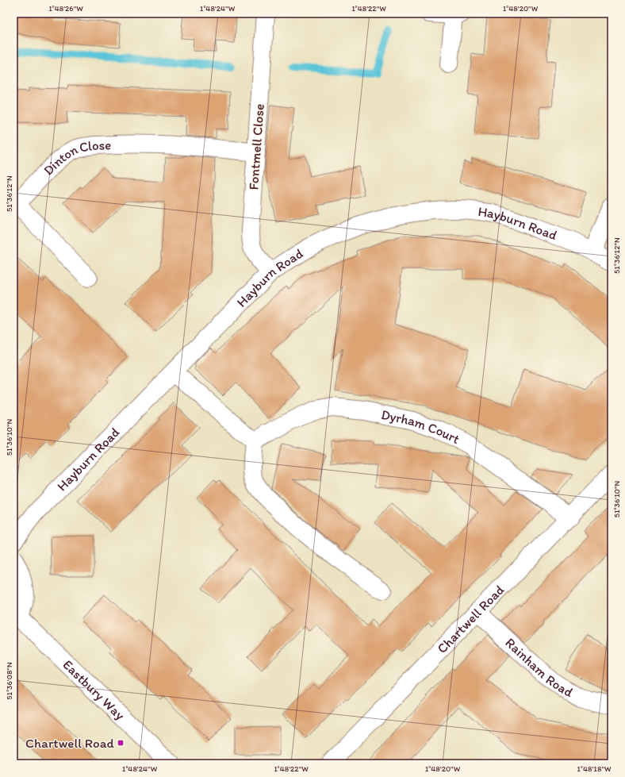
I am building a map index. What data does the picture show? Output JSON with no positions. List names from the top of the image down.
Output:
{
  "streets": {
    "street": [
      "Fontmell Close",
      "Dinton Close",
      "Hayburn Road",
      "Dyrham Court",
      "Chartwell Road",
      "Rainham Road",
      "Eastbury Way"
    ]
  },
  "crossings": [
    ["Fontmell Close", "Dinton Close"],
    ["Fontmell Close", "Hayburn Road"],
    ["Dyrham Court", "Chartwell Road"],
    ["Chartwell Road", "Rainham Road"]
  ],
  "places": {
    "transit": ["Chartwell Road"]
  },
  "coordinates": [
    "1°48'26\"W",
    "1°48'24\"W",
    "1°48'22\"W",
    "1°48'20\"W",
    "51°36'12\"N",
    "51°36'10\"N",
    "51°36'08\"N",
    "1°48'18\"W"
  ]
}
